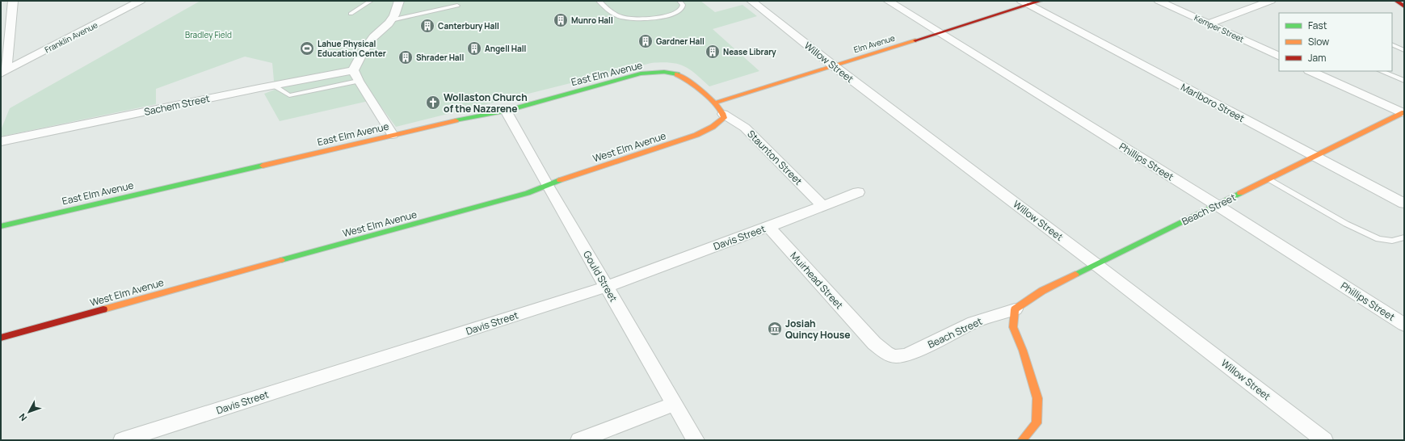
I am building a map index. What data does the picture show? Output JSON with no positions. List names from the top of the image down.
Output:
{
  "streets": {
    "street": [
      "Kemper Street",
      "Franklin Avenue",
      "Elm Avenue",
      "Willow Street",
      "East Elm Avenue",
      "Marlboro Street",
      "Sachem Street",
      "West Elm Avenue",
      "Staunton Street",
      "Phillips Street",
      "Beach Street",
      "Davis Street",
      "Gould Street",
      "Muirhead Street"
    ]
  },
  "crossings": [
    ["Elm Avenue", "Willow Street"],
    ["Elm Avenue", "Marlboro Street"],
    ["Elm Avenue", "Phillips Street"],
    ["Willow Street", "Beach Street"],
    ["East Elm Avenue", "Gould Street"],
    ["Marlboro Street", "Beach Street"],
    ["West Elm Avenue", "Staunton Street"],
    ["West Elm Avenue", "Gould Street"],
    ["Staunton Street", "Davis Street"],
    ["Phillips Street", "Beach Street"],
    ["Beach Street", "Muirhead Street"],
    ["Davis Street", "Gould Street"],
    ["Davis Street", "Muirhead Street"]
  ],
  "parks": ["Bradley Field"],
  "places": {
    "building": [
      "Munro Hall",
      "Canterbury Hall",
      "Gardner Hall",
      "Angell Hall",
      "Nease Library",
      "Shrader Hall"
    ],
    "sports": ["Lahue Physical Education Center"],
    "church": ["Wollaston Church of the Nazarene"],
    "museum": ["Josiah Quincy House"]
  },
  "legend": ["Fast", "Slow", "Jam"],
  "north": "bottom left"
}
